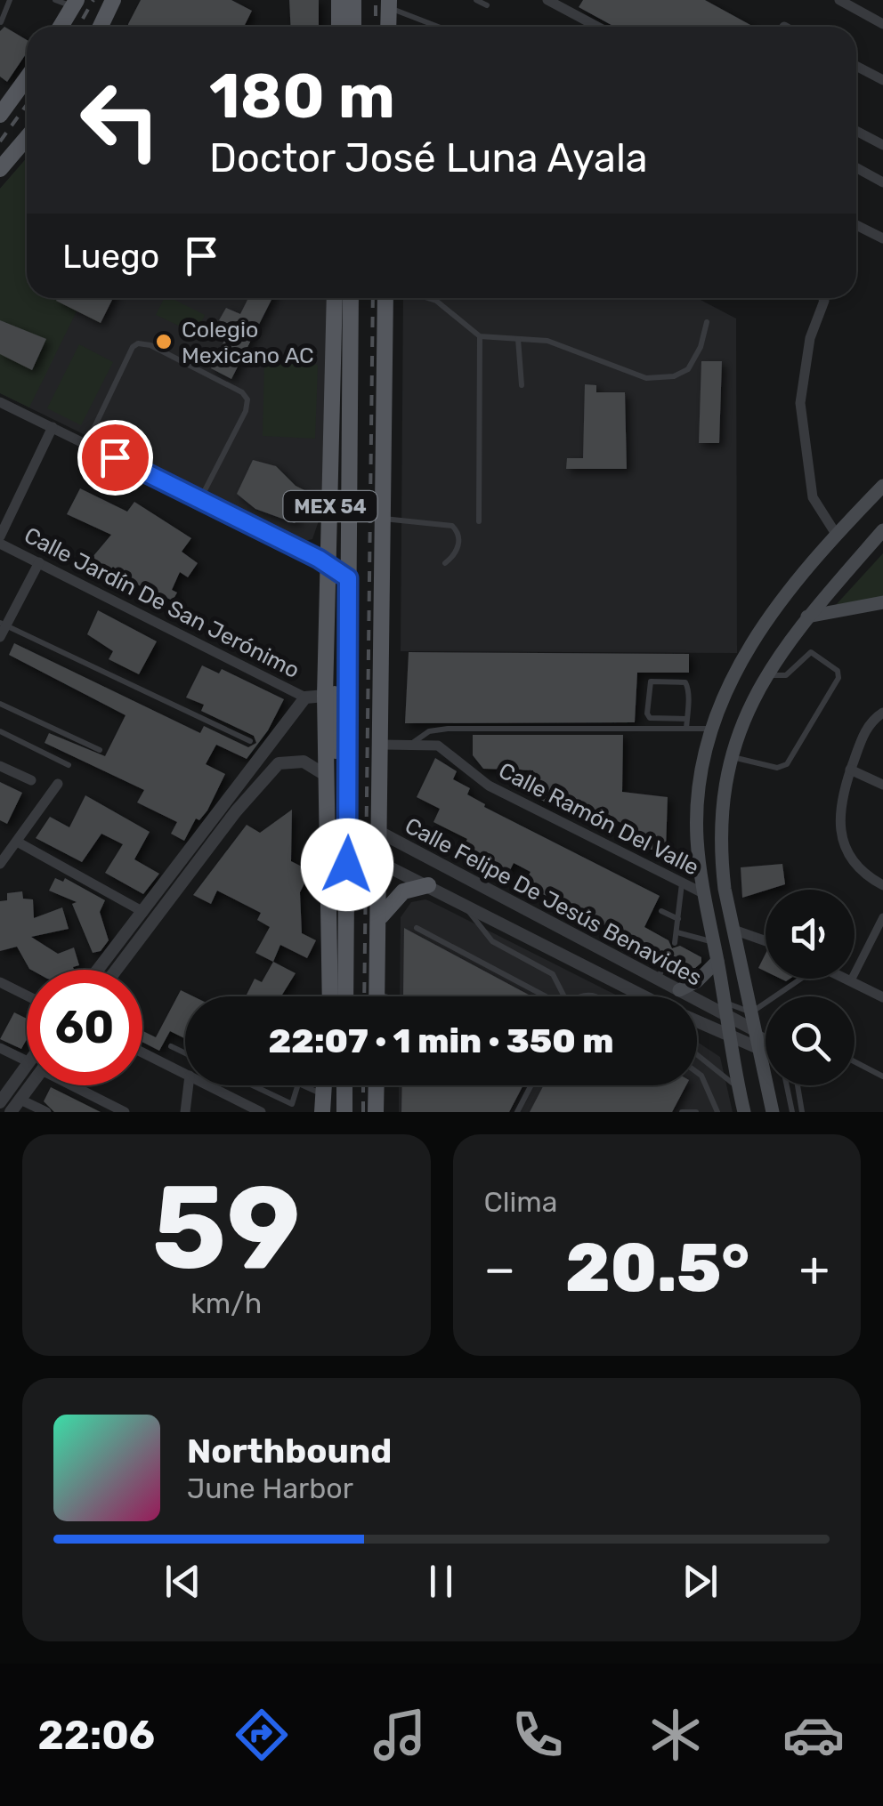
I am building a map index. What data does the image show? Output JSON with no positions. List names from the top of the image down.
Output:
{
  "streets": {
    "main road": ["MEX 54"],
    "street": ["Calle Jardín De San Jerónimo", "Calle Ramón Del Valle", "Calle Felipe De Jesús Benavides"]
  },
  "crossings": [
    ["MEX 54", "Calle Ramón Del Valle"],
    ["MEX 54", "Calle Felipe De Jesús Benavides"]
  ],
  "places": ["Colegio Mexicano AC"],
  "page": {
    "turn": ["180 m", "Doctor José Luna Ayala"],
    "then": "Luego",
    "limit": "60",
    "trip": "22:07 · 1 min · 350 m",
    "tile": [
      ["59", "km/h"],
      "Clima"
    ],
    "heat": ["−", "20.5°", "+"],
    "song": ["Northbound", "June Harbor"],
    "tabs": "22:06"
  }
}
